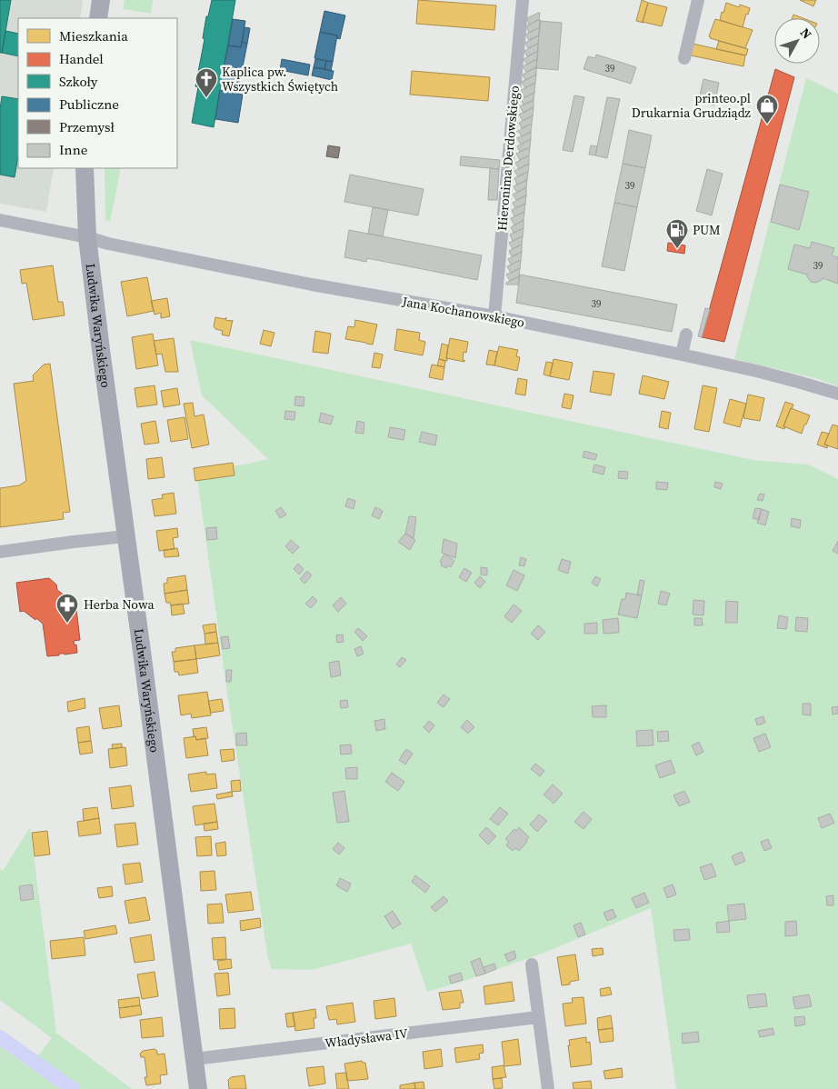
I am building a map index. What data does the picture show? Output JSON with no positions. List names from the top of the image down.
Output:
{
  "streets": {
    "street": [
      "Hieronima Derdowskiego",
      "Jana Kochanowskiego",
      "Ludwika Waryńskiego",
      "Władysława IV"
    ]
  },
  "crossings": [
    ["Hieronima Derdowskiego", "Jana Kochanowskiego"],
    ["Jana Kochanowskiego", "Ludwika Waryńskiego"],
    ["Ludwika Waryńskiego", "Władysława IV"]
  ],
  "places": {
    "church": ["Kaplica pw. Wszystkich Świętych"],
    "shop": ["printeo.pl Drukarnia Grudziądz"],
    "fuel station": ["PUM"],
    "pharmacy": ["Herba Nowa"]
  },
  "house_numbers": [
    "39",
    "39",
    "39",
    "39"
  ],
  "legend": [
    "Mieszkania",
    "Handel",
    "Szkoły",
    "Publiczne",
    "Przemysł",
    "Inne"
  ],
  "north": "top right"
}
